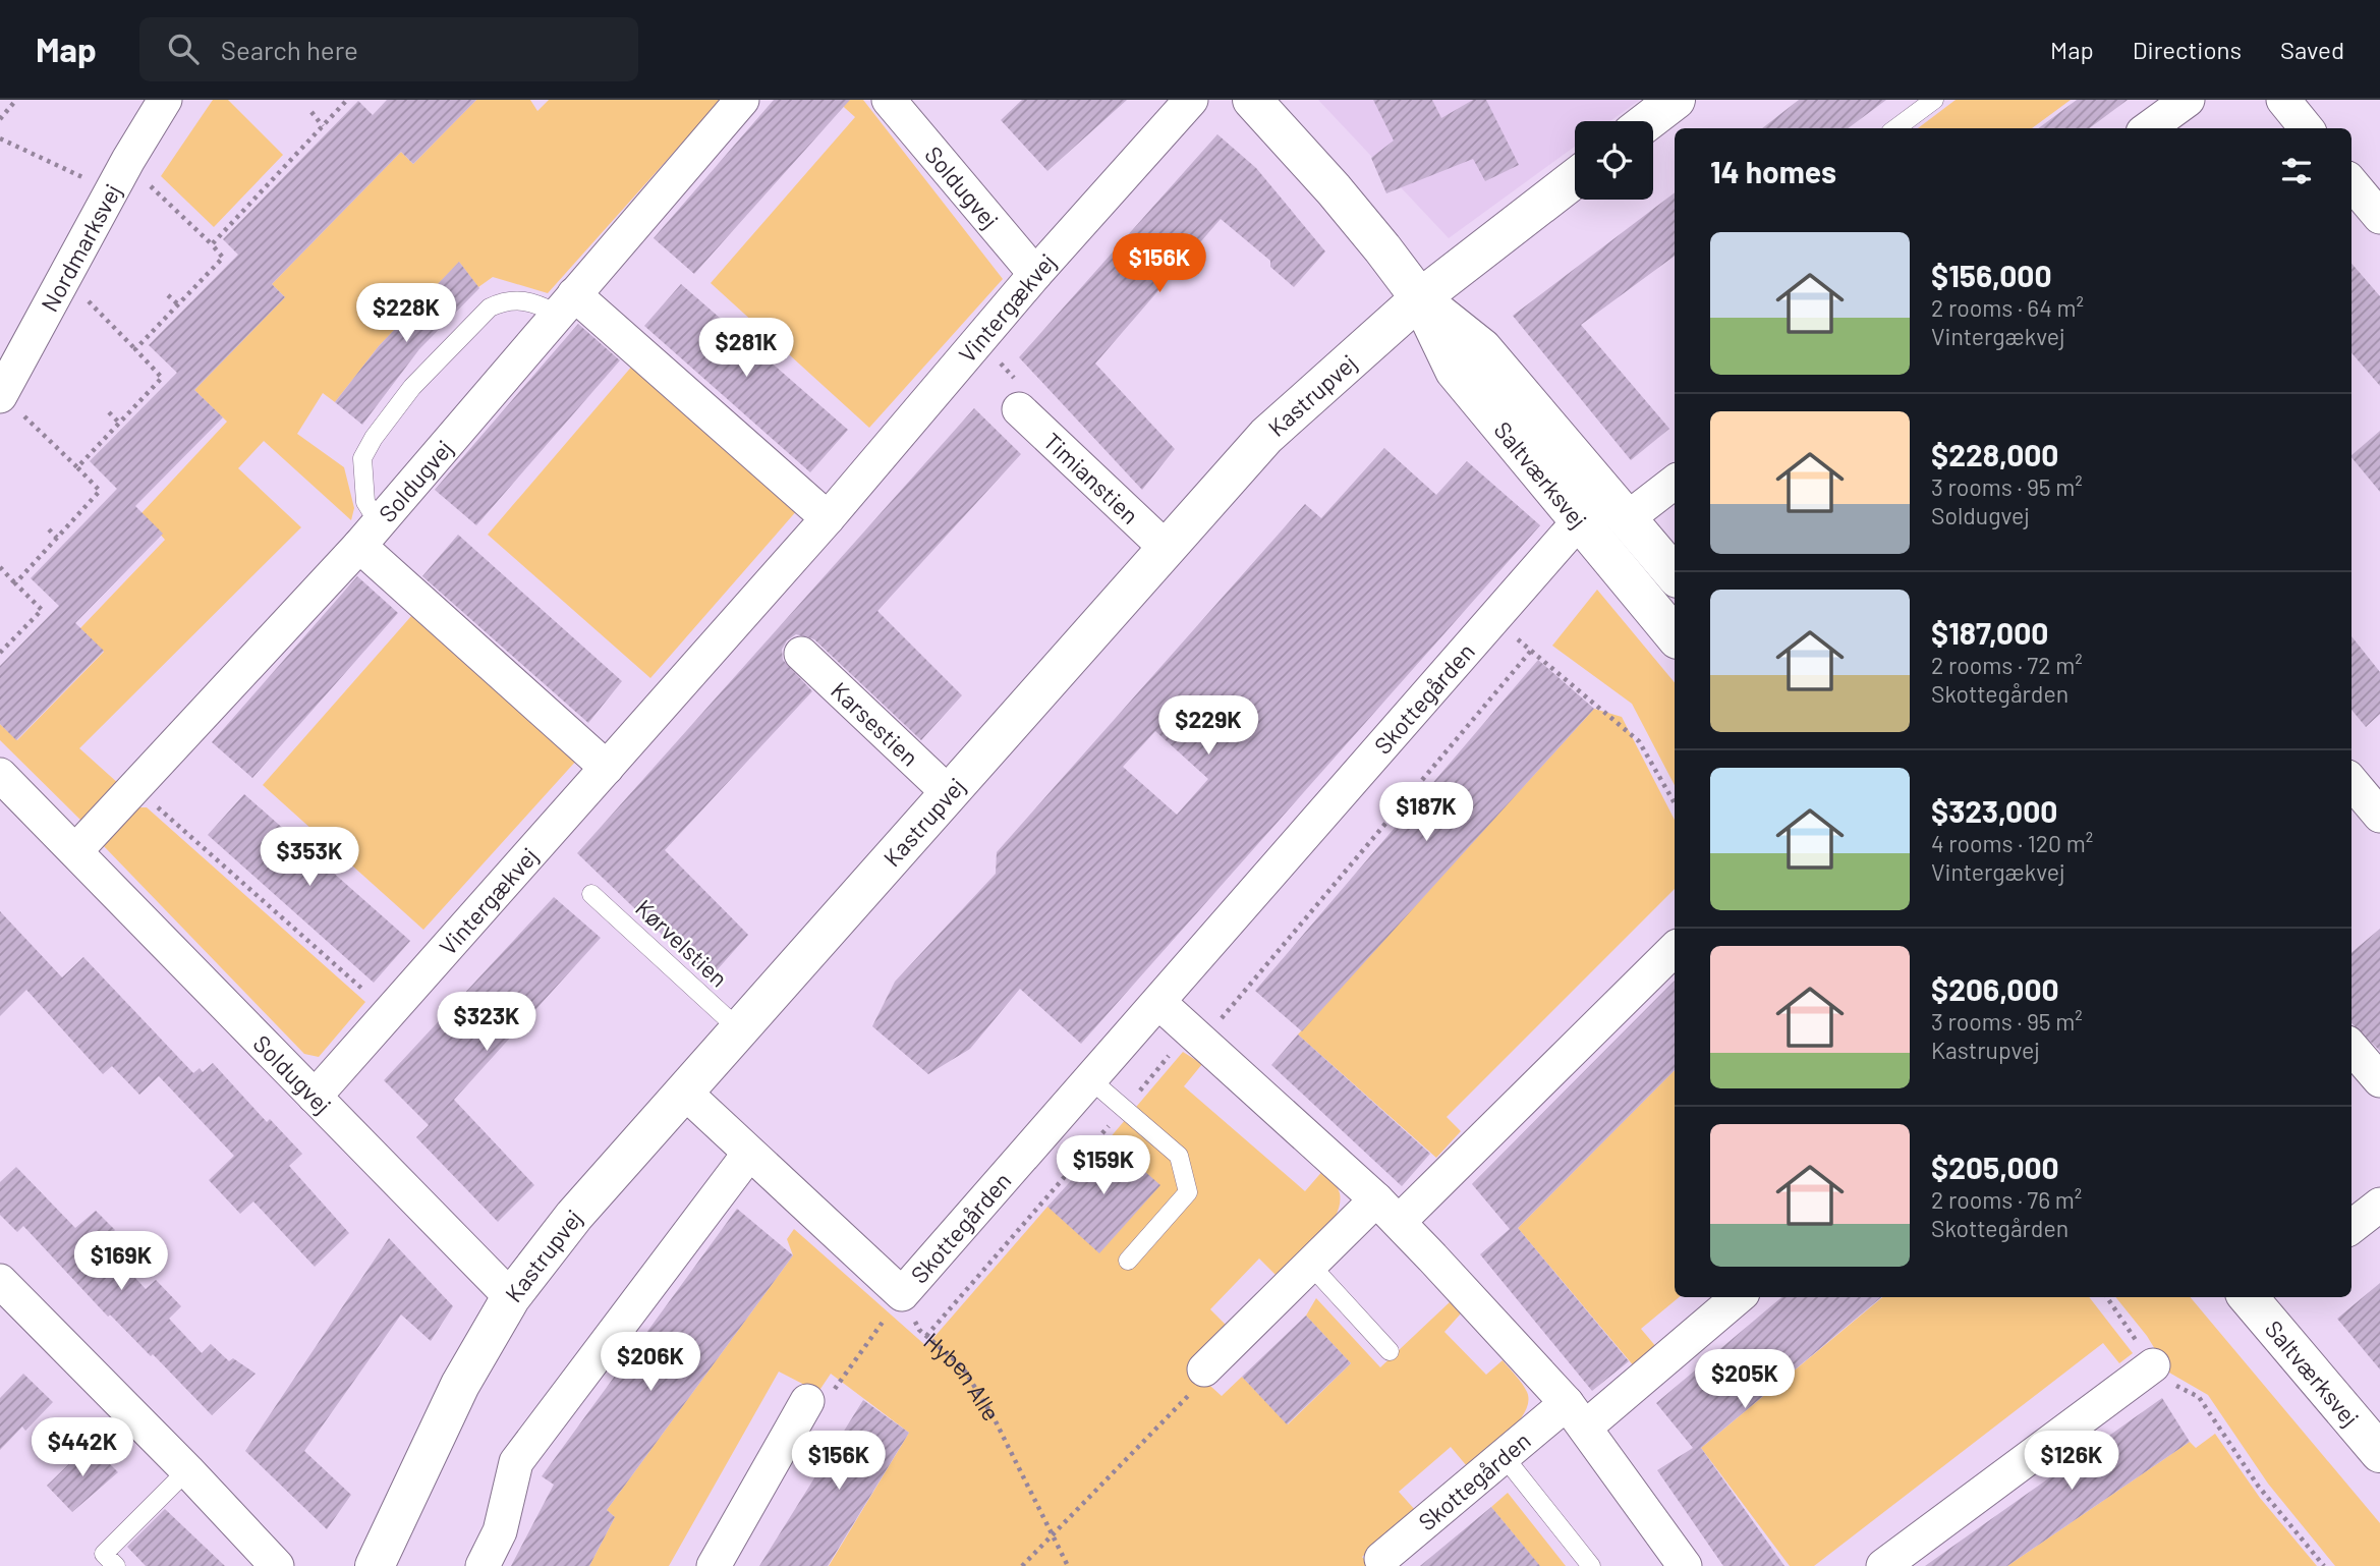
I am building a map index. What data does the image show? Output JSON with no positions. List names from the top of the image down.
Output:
{
  "streets": {
    "street": [
      "Soldugvej",
      "Nordmarksvej",
      "Vintergækvej",
      "Kastrupvej",
      "Saltværksvej",
      "Timianstien",
      "Skottegården",
      "Karsestien"
    ],
    "lane": ["Kørvelstien"],
    "path": ["Hyben Alle"]
  },
  "crossings": [
    ["Soldugvej", "Vintergækvej"],
    ["Soldugvej", "Kastrupvej"],
    ["Kastrupvej", "Saltværksvej"],
    ["Kastrupvej", "Timianstien"],
    ["Kastrupvej", "Skottegården"],
    ["Kastrupvej", "Karsestien"],
    ["Kastrupvej", "Kørvelstien"],
    ["Saltværksvej", "Skottegården"],
    ["Skottegården", "Hyben Alle"]
  ],
  "page": {
    "header": "Map",
    "search": "Search here",
    "nav": ["Map", "Directions", "Saved"],
    "heading": "14 homes",
    "list": [
      {
        "name": "$156,000",
        "note": "2 rooms · 64 m² · Vintergækvej"
      },
      {
        "name": "$228,000",
        "note": "3 rooms · 95 m² · Soldugvej"
      },
      {
        "name": "$187,000",
        "note": "2 rooms · 72 m² · Skottegården"
      },
      {
        "name": "$323,000",
        "note": "4 rooms · 120 m² · Vintergækvej"
      },
      {
        "name": "$206,000",
        "note": "3 rooms · 95 m² · Kastrupvej"
      },
      {
        "name": "$205,000",
        "note": "2 rooms · 76 m² · Skottegården"
      }
    ],
    "price": [
      "$156K",
      "$228K",
      "$281K",
      "$229K",
      "$187K",
      "$353K",
      "$323K",
      "$159K",
      "$169K",
      "$206K",
      "$205K",
      "$442K",
      "$156K",
      "$126K"
    ]
  }
}
